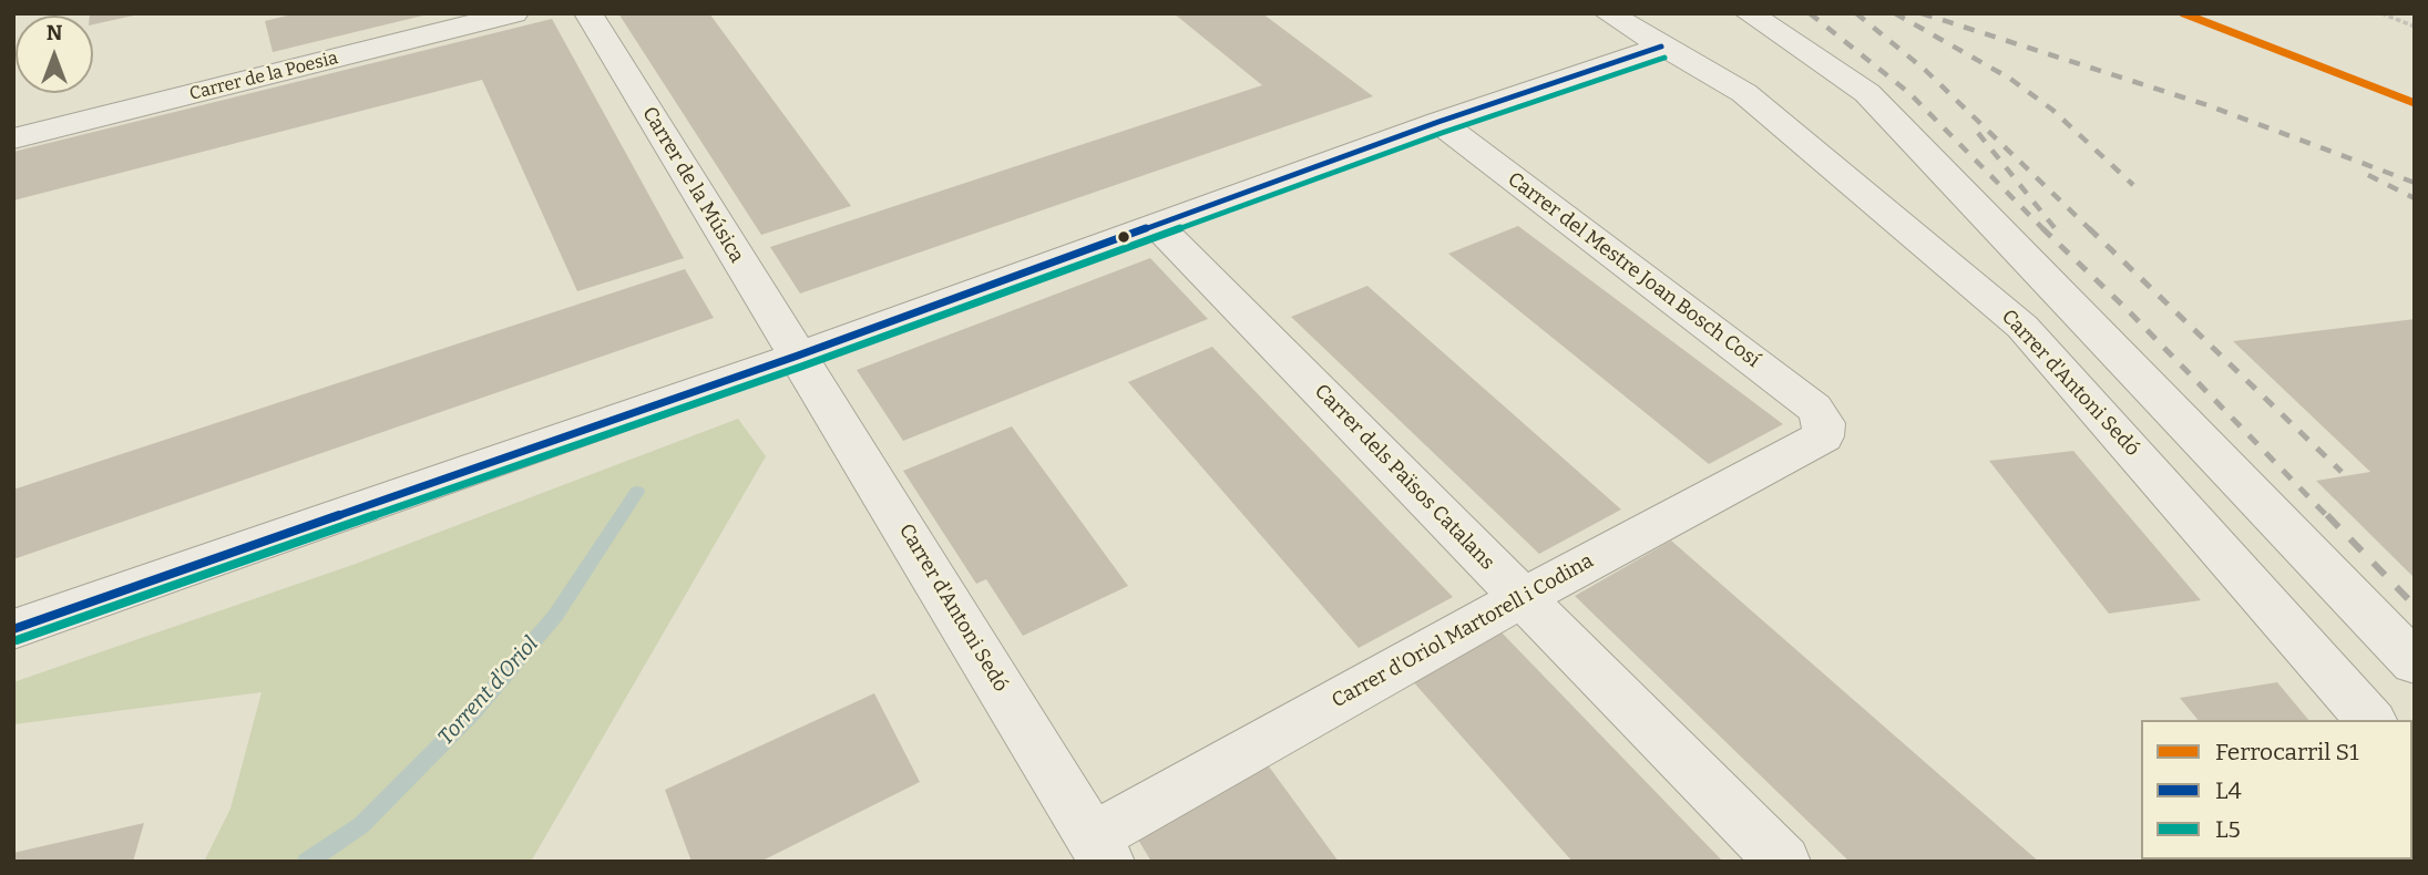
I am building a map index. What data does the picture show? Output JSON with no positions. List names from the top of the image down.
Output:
{
  "streets": {
    "street": [
      "Carrer de la Poesia",
      "Carrer de la Música",
      "Carrer del Mestre Joan Bosch Cosí",
      "Carrer d'Antoni Sedó",
      "Carrer dels Països Catalans",
      "Carrer d'Oriol Martorell i Codina"
    ]
  },
  "crossings": [
    ["Carrer de la Música", "Carrer d'Antoni Sedó"],
    ["Carrer del Mestre Joan Bosch Cosí", "Carrer d'Oriol Martorell i Codina"],
    ["Carrer d'Antoni Sedó", "Carrer d'Oriol Martorell i Codina"],
    ["Carrer dels Països Catalans", "Carrer d'Oriol Martorell i Codina"]
  ],
  "water": ["Torrent d'Oriol"],
  "lines": ["rail line S1", "transit line L4", "transit line L5"],
  "legend": ["Ferrocarril S1", "L4", "L5"],
  "north": "top"
}
